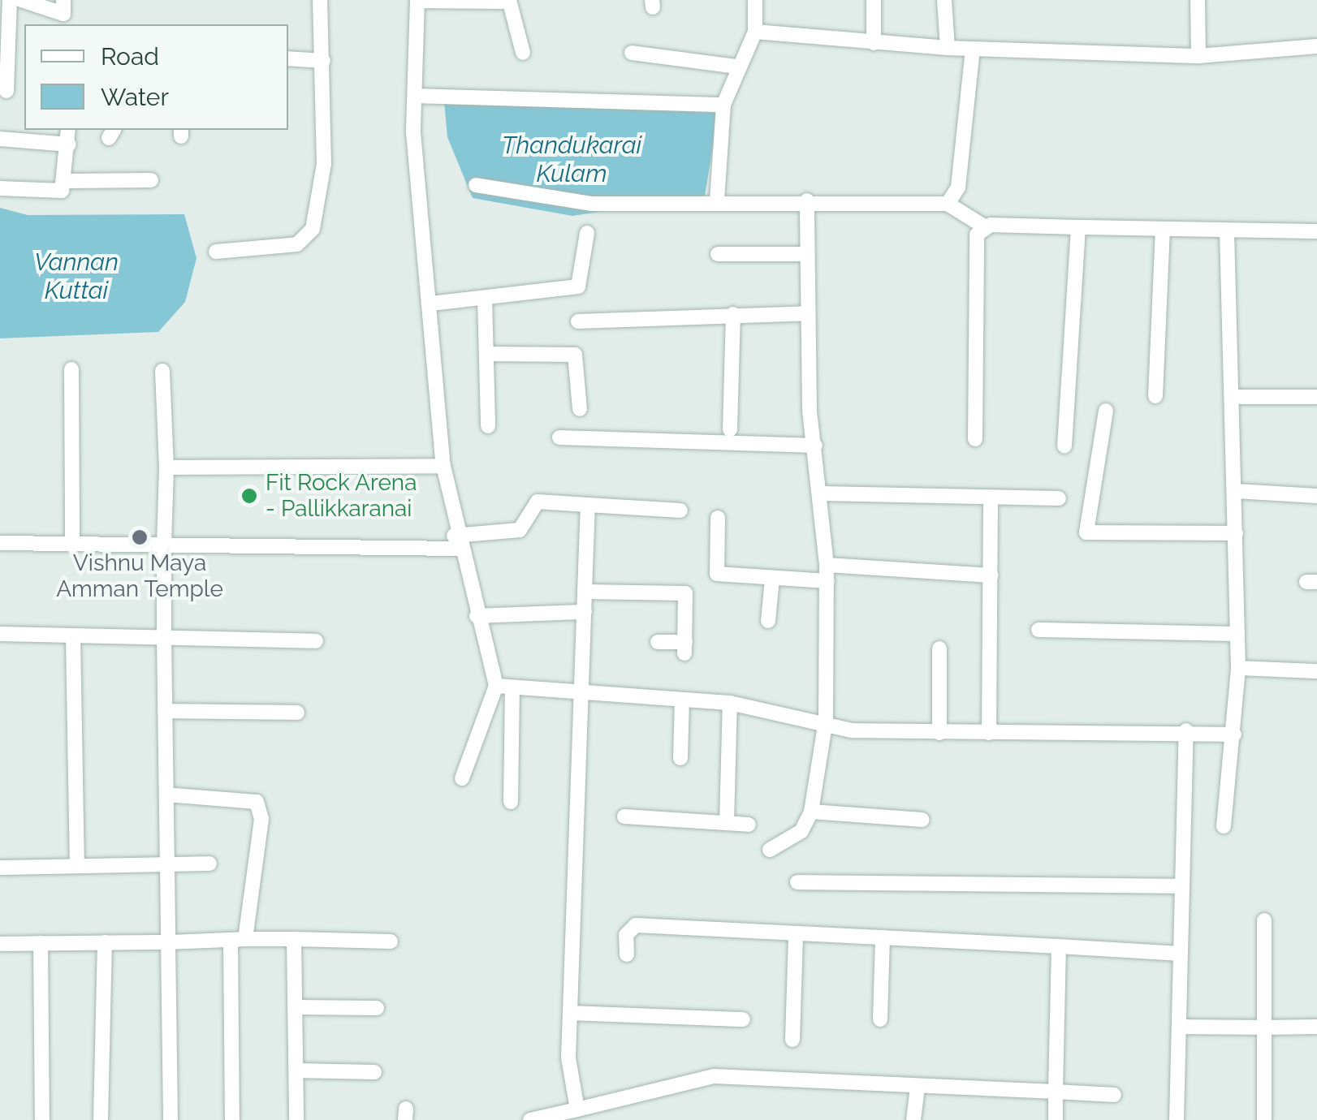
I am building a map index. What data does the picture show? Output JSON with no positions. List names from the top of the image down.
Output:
{
  "water": ["Thandukarai Kulam", "Vannan Kuttai"],
  "places": ["Fit Rock Arena - Pallikkaranai", "Vishnu Maya Amman Temple"],
  "legend": ["Road", "Water"]
}
